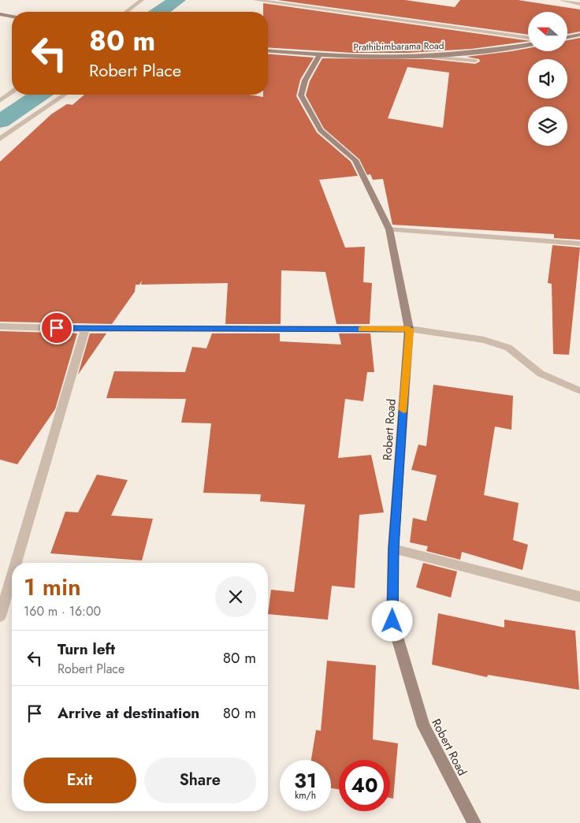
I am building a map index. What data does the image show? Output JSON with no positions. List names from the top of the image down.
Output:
{
  "streets": {
    "street": ["Prathibimbarama Road", "Robert Road"]
  },
  "crossings": [
    ["Prathibimbarama Road", "Robert Road"]
  ],
  "north": "left",
  "page": {
    "turn": ["80 m", "Robert Place"],
    "heading": ["1 min", "160 m · 16:00"],
    "list": [
      {
        "name": "Turn left",
        "note": "Robert Place",
        "value": "80 m"
      },
      {
        "name": "Arrive at destination",
        "value": "80 m"
      }
    ],
    "buttons": ["Exit", "Share"],
    "speed": "31 km/h",
    "limit": "40"
  }
}
